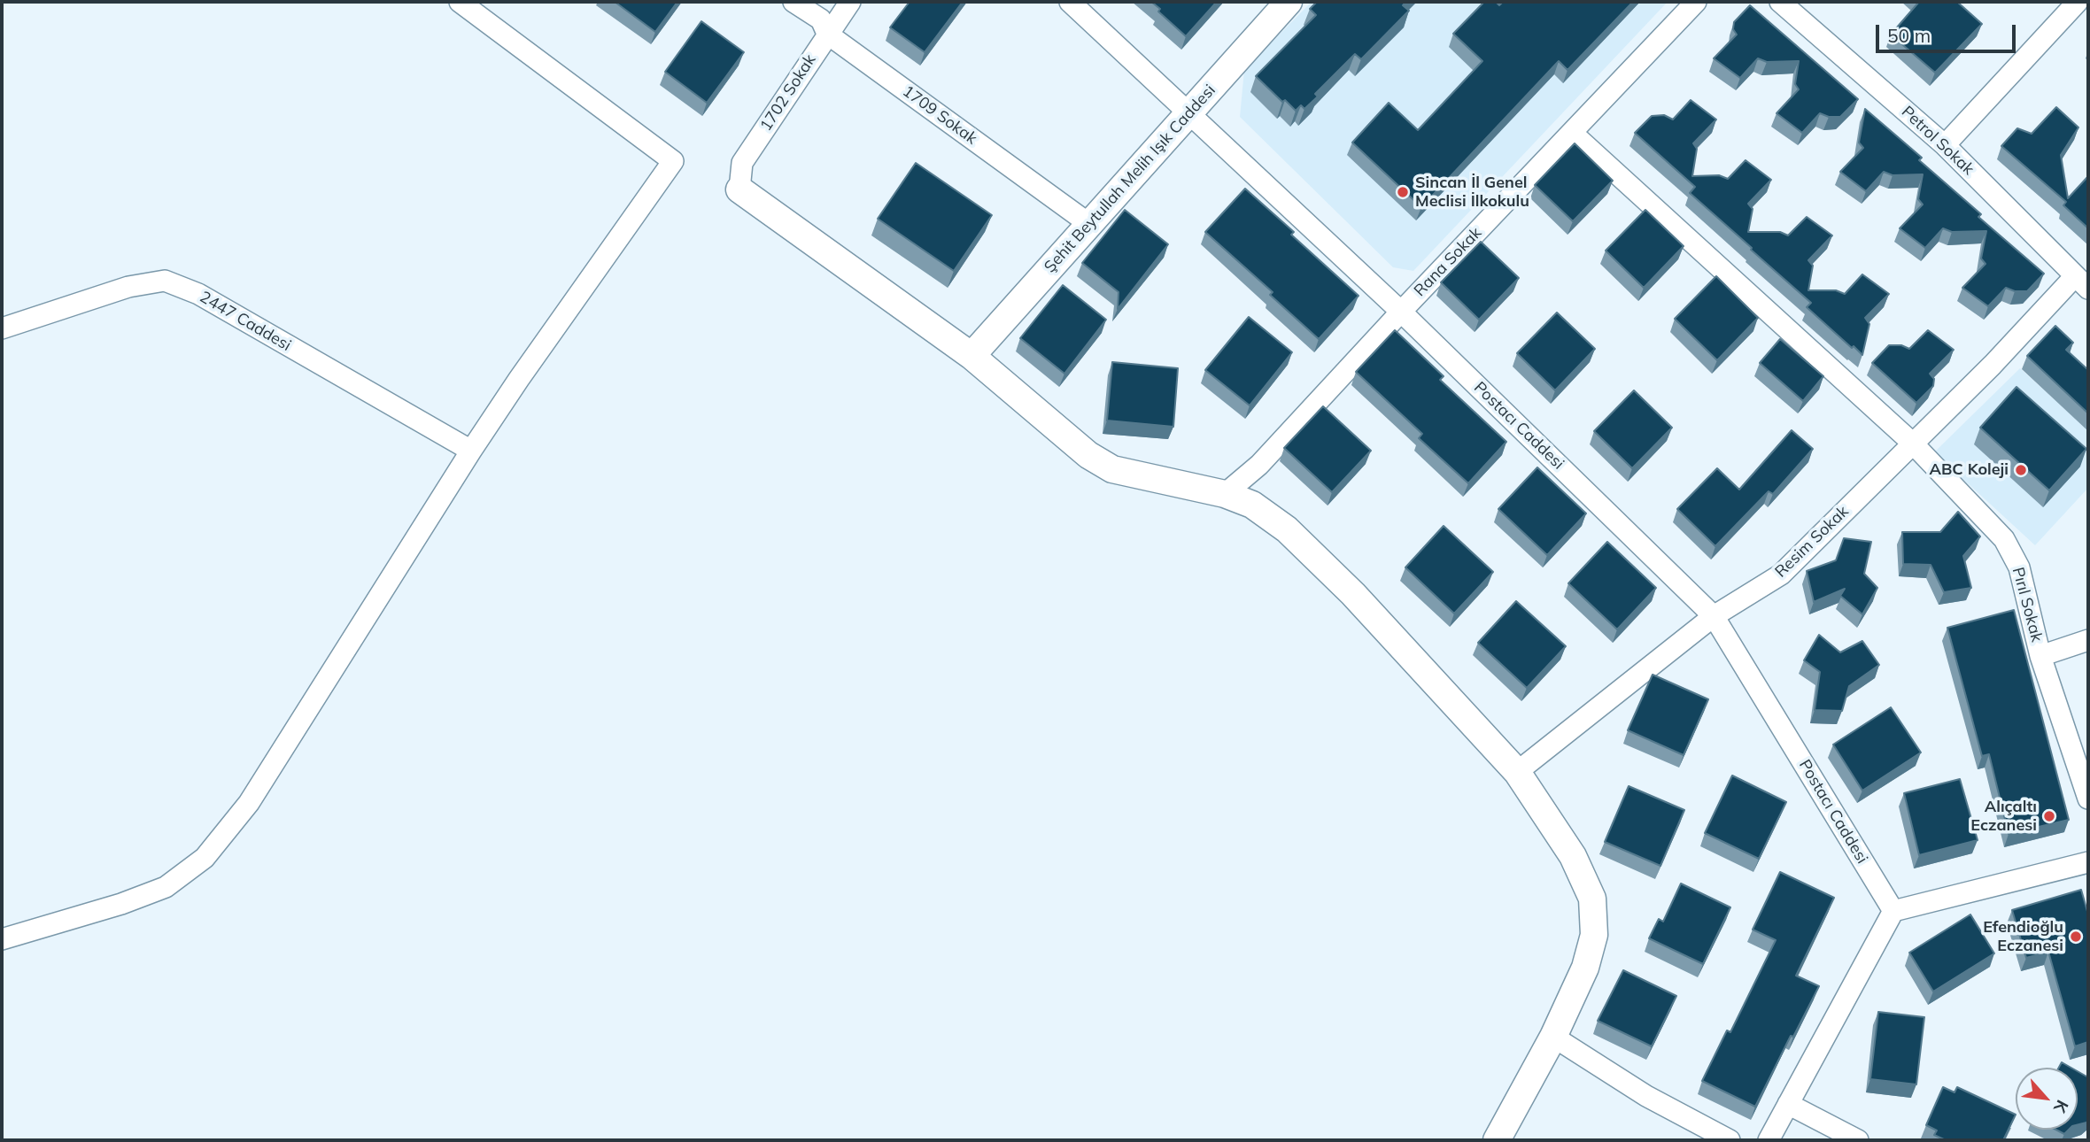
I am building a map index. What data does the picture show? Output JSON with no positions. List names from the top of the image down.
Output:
{
  "streets": {
    "street": [
      "1702 Sokak",
      "1709 Sokak",
      "Petrol Sokak",
      "Şehit Beytullah Melih Işık Caddesi",
      "Rana Sokak",
      "2447 Caddesi",
      "Postacı Caddesi",
      "Resim Sokak",
      "Pırıl Sokak"
    ]
  },
  "crossings": [
    ["1702 Sokak", "1709 Sokak"],
    ["1709 Sokak", "Şehit Beytullah Melih Işık Caddesi"],
    ["Petrol Sokak", "Resim Sokak"],
    ["Şehit Beytullah Melih Işık Caddesi", "Postacı Caddesi"],
    ["Rana Sokak", "Postacı Caddesi"],
    ["Rana Sokak", "Pırıl Sokak"],
    ["Postacı Caddesi", "Resim Sokak"],
    ["Resim Sokak", "Pırıl Sokak"]
  ],
  "places": [
    "Sincan İl Genel Meclisi İlkokulu",
    "ABC Koleji",
    "Alıçaltı Eczanesi",
    "Efendioğlu Eczanesi"
  ],
  "scale_bar": "50 m",
  "north": "bottom right"
}
